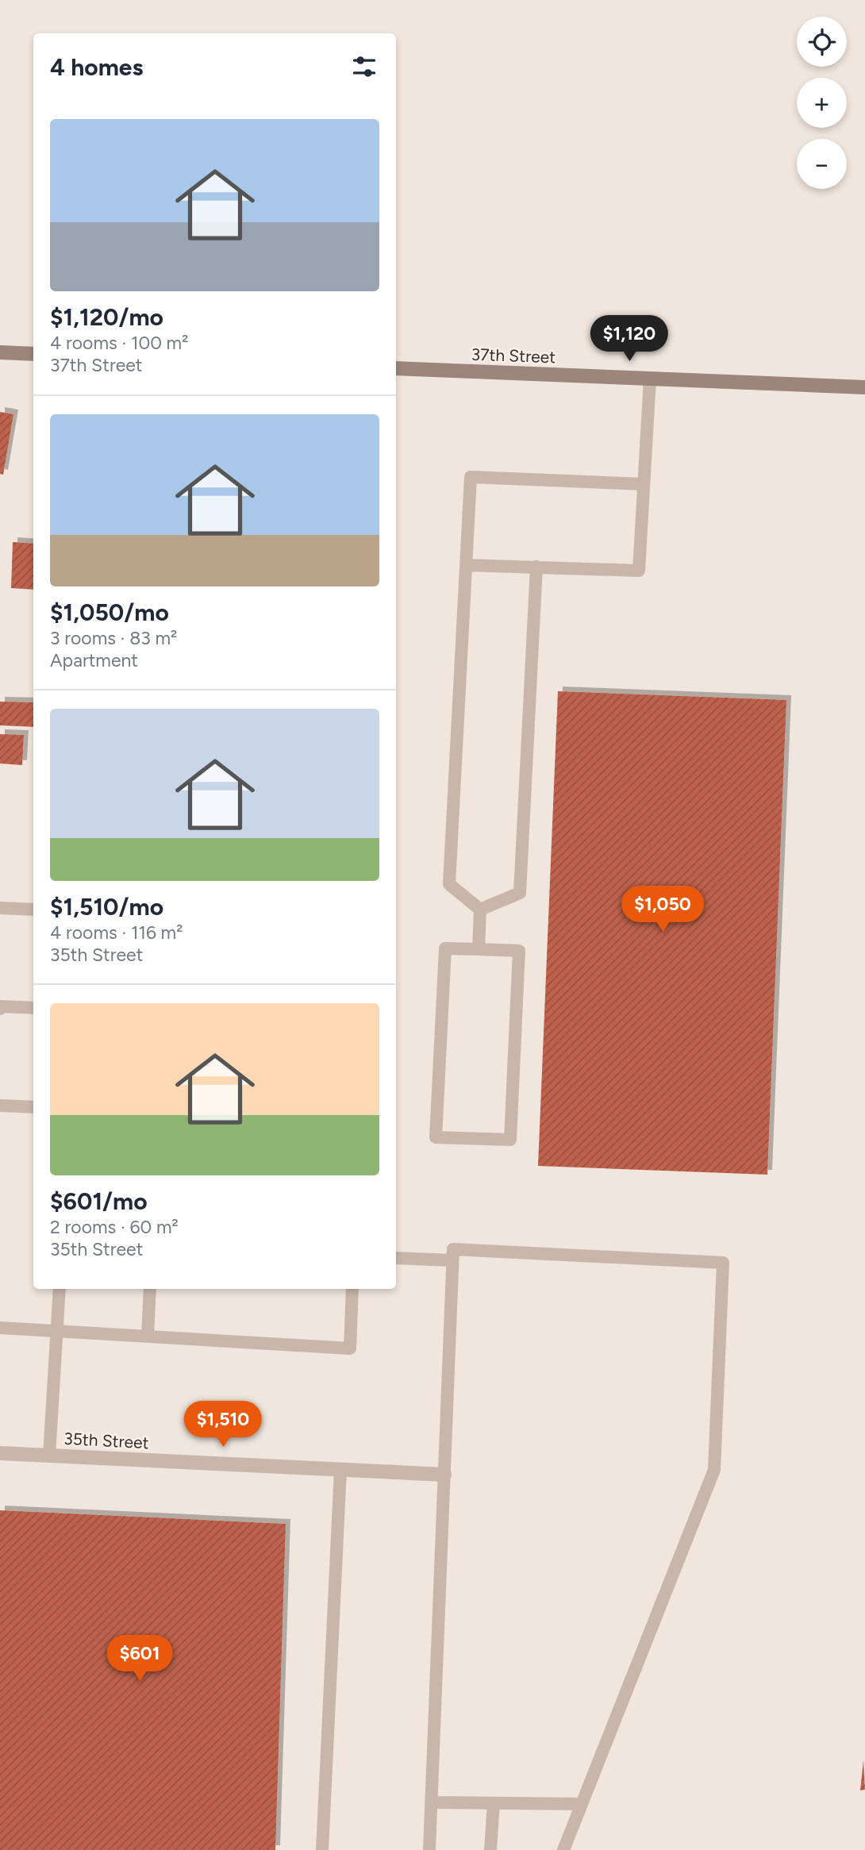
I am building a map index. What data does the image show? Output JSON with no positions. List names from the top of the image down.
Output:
{
  "streets": {
    "main road": ["37th Street"],
    "street": ["35th Street"]
  },
  "page": {
    "map_buttons": ["+", "−"],
    "heading": "4 homes",
    "list": [
      {
        "name": "$1,120/mo",
        "note": "4 rooms · 100 m² · 37th Street"
      },
      {
        "name": "$1,050/mo",
        "note": "3 rooms · 83 m² · Apartment"
      },
      {
        "name": "$1,510/mo",
        "note": "4 rooms · 116 m² · 35th Street"
      },
      {
        "name": "$601/mo",
        "note": "2 rooms · 60 m² · 35th Street"
      }
    ],
    "price": [
      "$1,120",
      "$1,050",
      "$1,510",
      "$601"
    ]
  }
}
